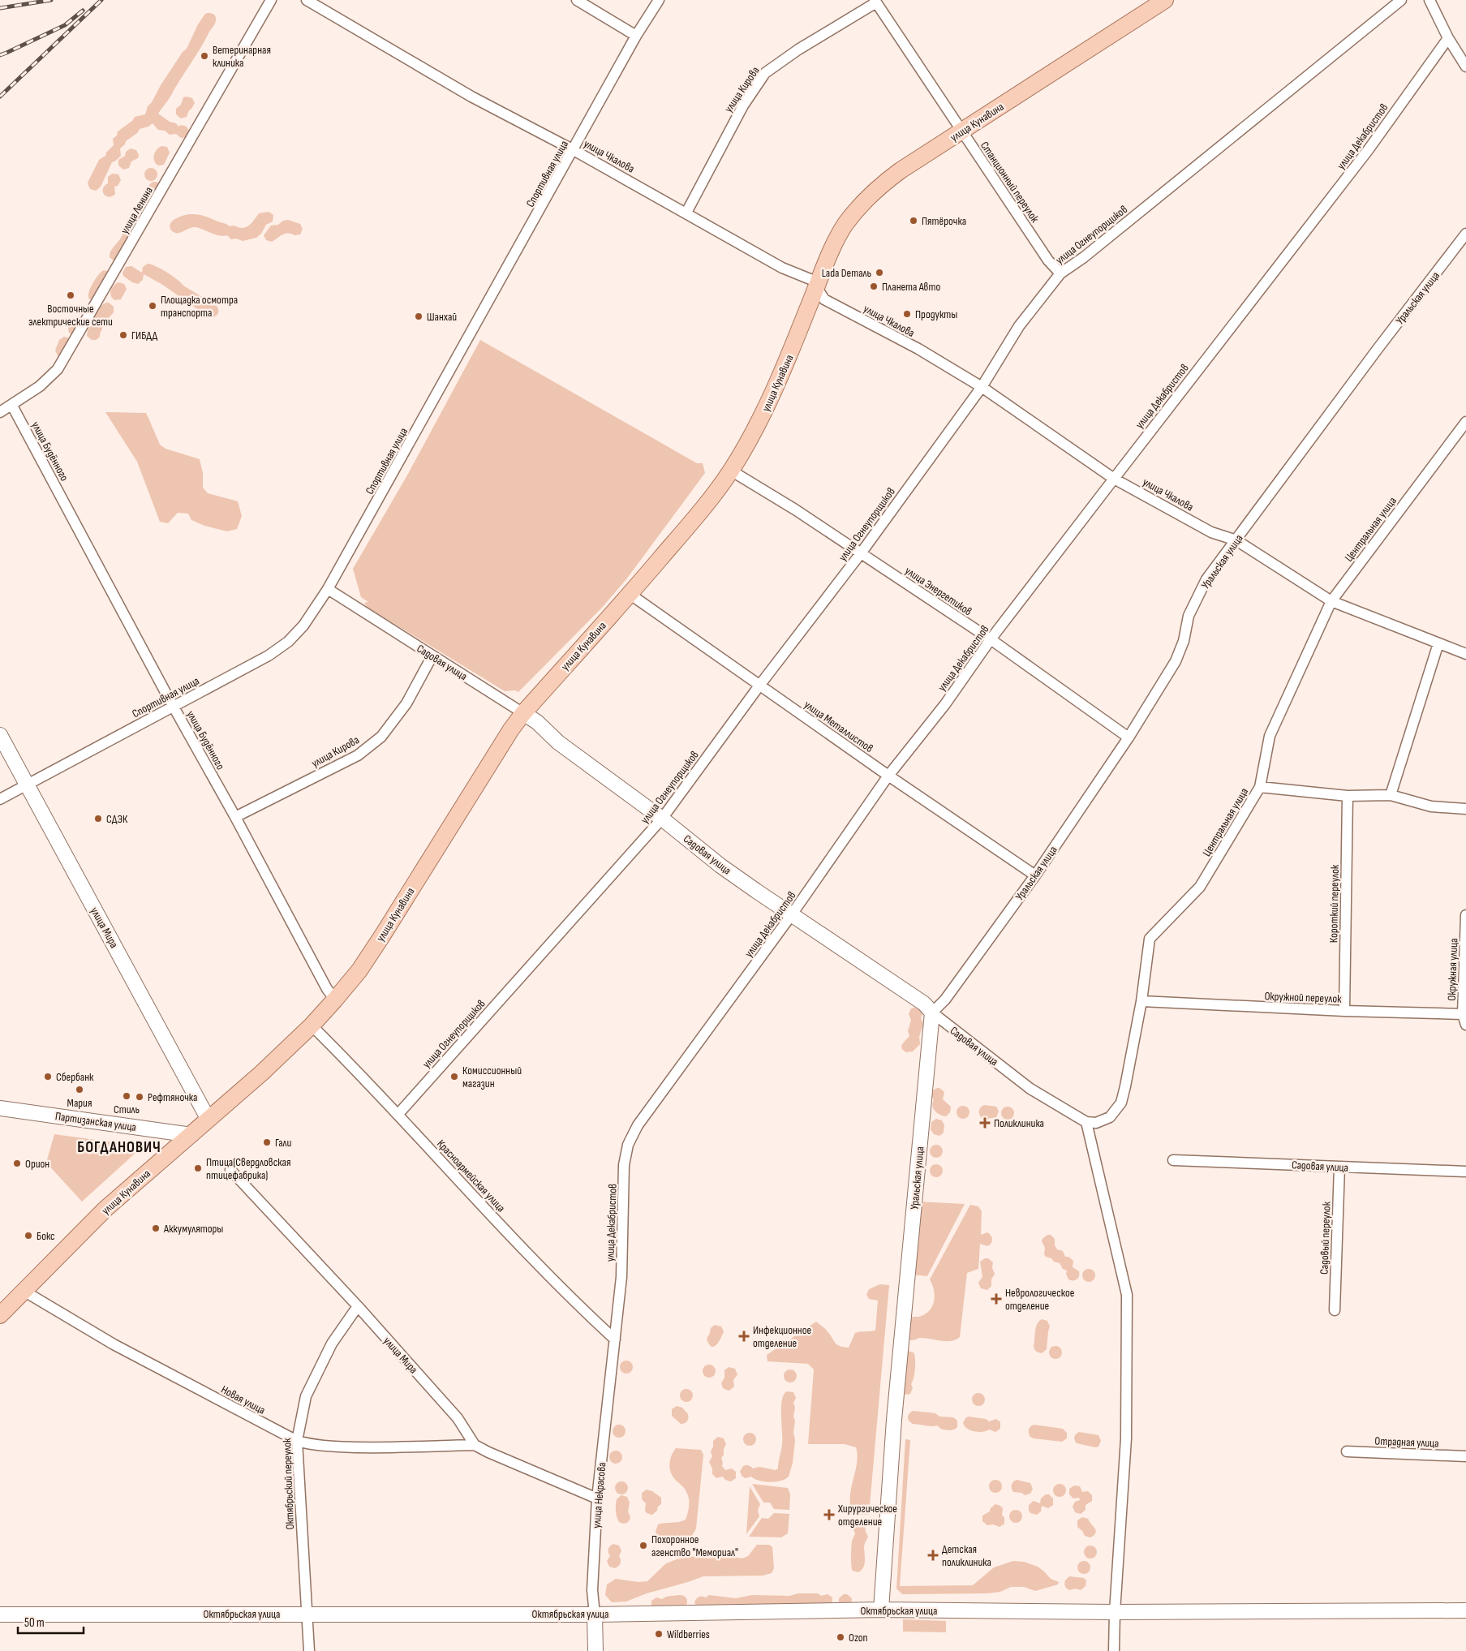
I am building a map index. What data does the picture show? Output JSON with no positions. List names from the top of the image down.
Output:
{
  "streets": {
    "main road": [
      "улица Кунавина",
      "Уральская улица",
      "Садовая улица",
      "улица Мира",
      "Партизанская улица",
      "улица Некрасова",
      "Октябрьская улица"
    ],
    "street": [
      "улица Кирова",
      "улица Декабристов",
      "улица Чкалова",
      "Спортивная улица",
      "Станционный переулок",
      "улица Ленина",
      "улица Огнеупорщиков",
      "улица Будённого",
      "Центральная улица",
      "улица Энергетиков",
      "улица Металлистов",
      "Короткий переулок",
      "Окружная улица",
      "Окружной переулок",
      "Красноармейская улица",
      "Садовый переулок",
      "Новая улица",
      "Отрадная улица",
      "Октябрьский переулок"
    ]
  },
  "crossings": [
    ["улица Кирова", "улица Чкалова"],
    ["улица Кирова", "Станционный переулок"],
    ["улица Кирова", "улица Будённого"],
    ["улица Кирова", "Садовая улица"],
    ["улица Кунавина", "улица Чкалова"],
    ["улица Кунавина", "Станционный переулок"],
    ["улица Кунавина", "улица Будённого"],
    ["улица Кунавина", "улица Энергетиков"],
    ["улица Кунавина", "Садовая улица"],
    ["улица Кунавина", "улица Металлистов"],
    ["улица Кунавина", "улица Мира"],
    ["улица Кунавина", "Партизанская улица"],
    ["улица Кунавина", "Красноармейская улица"],
    ["улица Кунавина", "Новая улица"],
    ["улица Декабристов", "улица Чкалова"],
    ["улица Декабристов", "улица Энергетиков"],
    ["улица Декабристов", "Садовая улица"],
    ["улица Декабристов", "улица Металлистов"],
    ["улица Декабристов", "Красноармейская улица"],
    ["улица Декабристов", "улица Некрасова"],
    ["улица Чкалова", "Спортивная улица"],
    ["улица Чкалова", "улица Огнеупорщиков"],
    ["улица Чкалова", "Уральская улица"],
    ["улица Чкалова", "Центральная улица"],
    ["Спортивная улица", "улица Будённого"],
    ["Спортивная улица", "Садовая улица"],
    ["Спортивная улица", "улица Мира"],
    ["Станционный переулок", "улица Огнеупорщиков"],
    ["улица Ленина", "улица Будённого"],
    ["улица Огнеупорщиков", "улица Энергетиков"],
    ["улица Огнеупорщиков", "Садовая улица"],
    ["улица Огнеупорщиков", "улица Металлистов"],
    ["улица Огнеупорщиков", "Красноармейская улица"],
    ["Уральская улица", "улица Энергетиков"],
    ["Уральская улица", "Садовая улица"],
    ["Уральская улица", "улица Металлистов"],
    ["Уральская улица", "Октябрьская улица"],
    ["Центральная улица", "Садовая улица"],
    ["Центральная улица", "Окружной переулок"],
    ["Садовая улица", "Садовый переулок"],
    ["Короткий переулок", "Окружной переулок"],
    ["улица Мира", "Новая улица"],
    ["улица Мира", "Октябрьский переулок"],
    ["Окружная улица", "Окружной переулок"],
    ["Красноармейская улица", "улица Некрасова"],
    ["Новая улица", "Октябрьский переулок"],
    ["Октябрьский переулок", "Октябрьская улица"],
    ["улица Некрасова", "Октябрьская улица"]
  ],
  "districts": ["БОГДАНОВИЧ"],
  "places": {
    "other": [
      "Ветеринарная клиника",
      "Пятёрочка",
      "Lada Dеталь",
      "Планета Авто",
      "Восточные электрические сети",
      "Площадка осмотра транспорта",
      "Продукты",
      "Шанхай",
      "ГИБДД",
      "СДЭК",
      "Сбербанк",
      "Комиссионный магазин",
      "Мария",
      "Стиль",
      "Рефтяночка",
      "Гали",
      "Орион",
      "Птица(Свердловская птицефабрика)",
      "Аккумуляторы",
      "Бокс",
      "Похоронное агенство \"Мемориал\"",
      "Wildberries",
      "Ozon"
    ],
    "health": [
      "Поликлиника",
      "Неврологическое отделение",
      "Инфекционное отделение",
      "Хирургическое отделение",
      "Детская поликлиника"
    ]
  },
  "scale_bar": "50 m"
}
